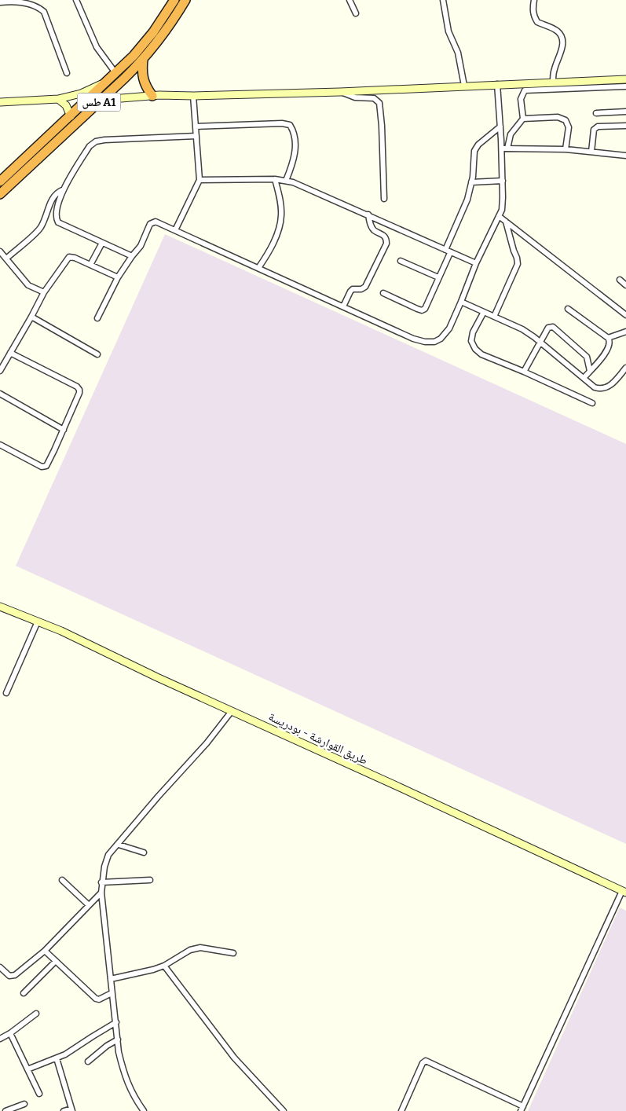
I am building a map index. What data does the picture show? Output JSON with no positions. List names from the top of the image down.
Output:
{
  "streets": {
    "highway": ["طس A1"],
    "main road": ["طريق القوارشة - بودريسة"]
  }
}
